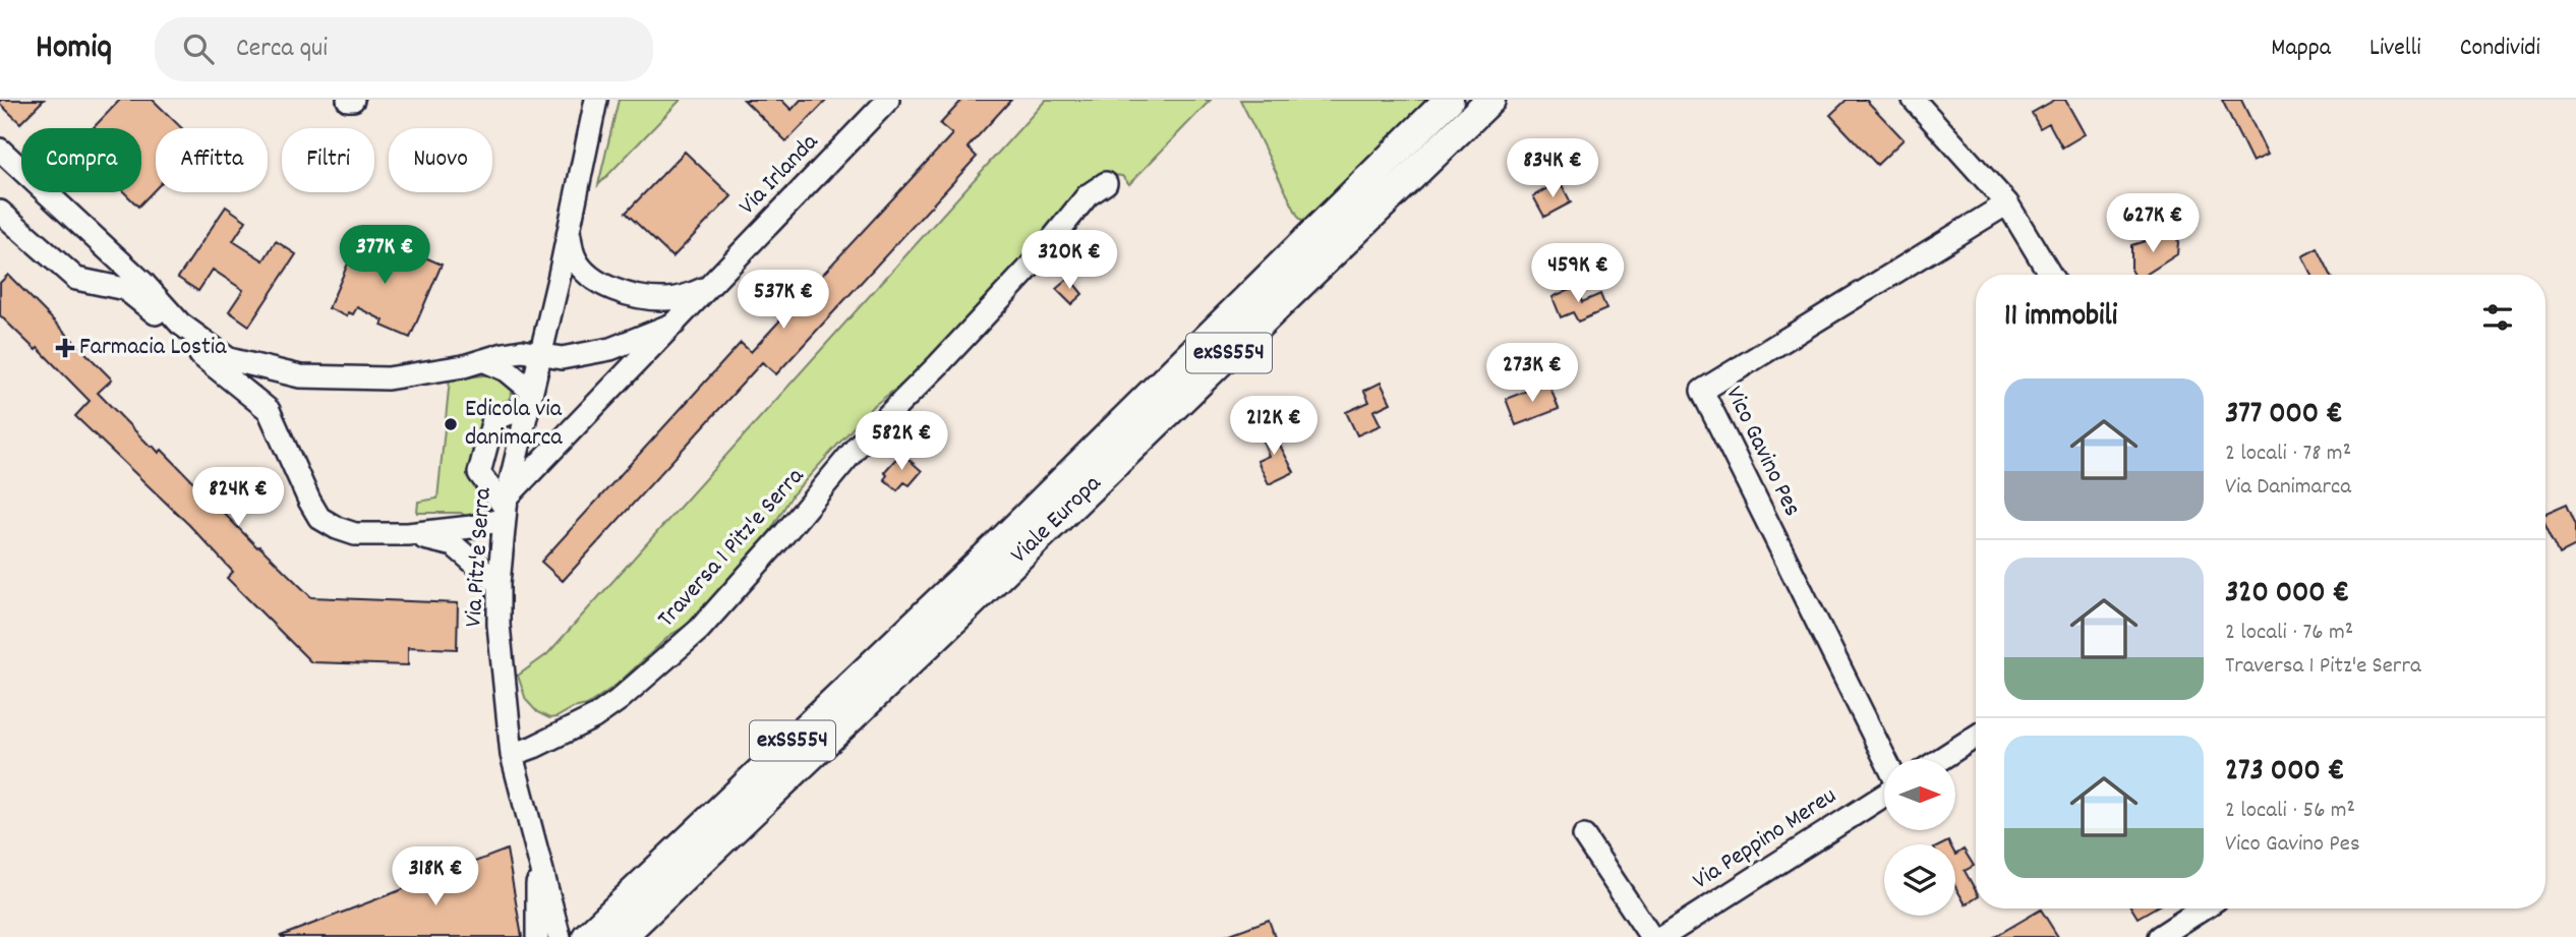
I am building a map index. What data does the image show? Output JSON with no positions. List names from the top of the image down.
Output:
{
  "streets": {
    "main road": ["exSS554", "Viale Europa"],
    "street": [
      "Via Irlanda",
      "Vico Gavino Pes",
      "Traversa 1 Pitz'e Serra",
      "Via Pitz'e Serra",
      "Via Peppino Mereu"
    ]
  },
  "crossings": [
    ["Via Irlanda", "Via Pitz'e Serra"],
    ["Traversa 1 Pitz'e Serra", "Via Pitz'e Serra"]
  ],
  "places": {
    "health": ["Farmacia Lostia"],
    "other": ["Edicola via danimarca"]
  },
  "north": "right",
  "page": {
    "header": "Homiq",
    "search": "Cerca qui",
    "nav": ["Mappa", "Livelli", "Condividi"],
    "chip": [
      "Compra",
      "Affitta",
      "Filtri",
      "Nuovo"
    ],
    "price": [
      "834K €",
      "627K €",
      "377K €",
      "320K €",
      "459K €",
      "537K €",
      "273K €",
      "212K €",
      "582K €",
      "824K €",
      "318K €"
    ],
    "heading": "11 immobili",
    "list": [
      {
        "name": "377 000 €",
        "note": "2 locali · 78 m² · Via Danimarca"
      },
      {
        "name": "320 000 €",
        "note": "2 locali · 76 m² · Traversa 1 Pitz'e Serra"
      },
      {
        "name": "273 000 €",
        "note": "2 locali · 56 m² · Vico Gavino Pes"
      }
    ]
  }
}
